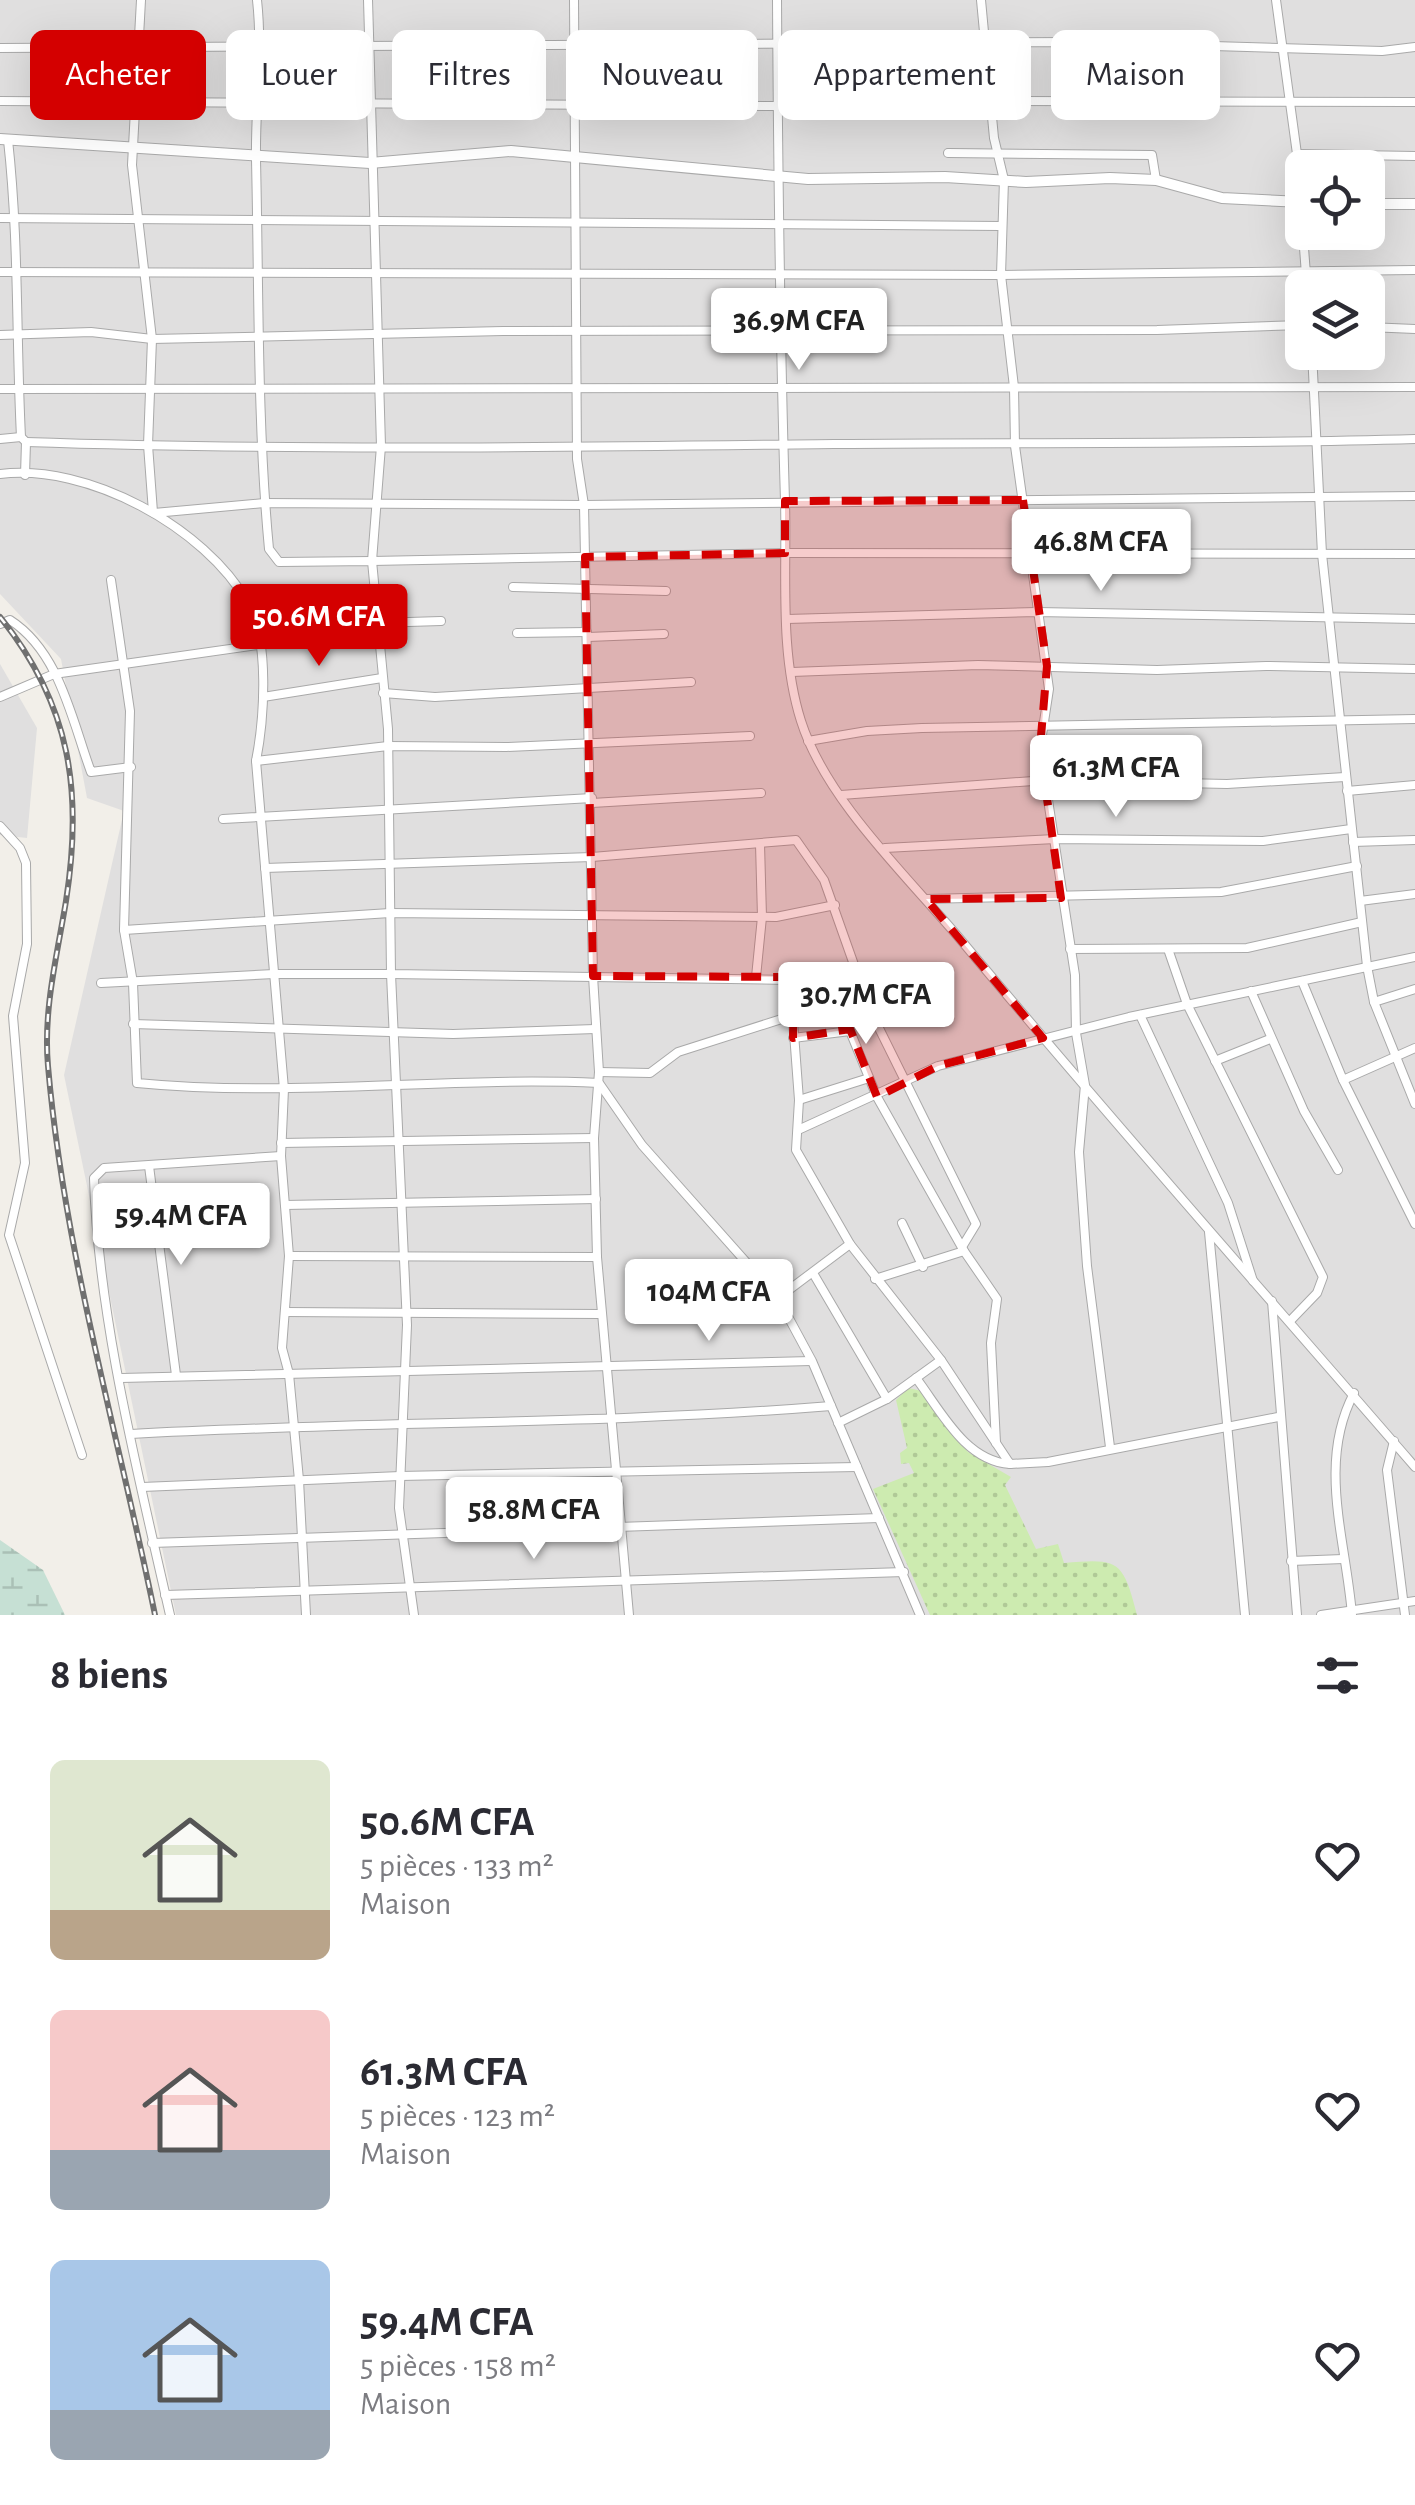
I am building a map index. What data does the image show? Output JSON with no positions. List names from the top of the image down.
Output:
{
  "page": {
    "chip": [
      "Acheter",
      "Louer",
      "Filtres",
      "Nouveau",
      "Appartement",
      "Maison"
    ],
    "price": [
      "36.9M CFA",
      "46.8M CFA",
      "50.6M CFA",
      "61.3M CFA",
      "30.7M CFA",
      "59.4M CFA",
      "104M CFA",
      "58.8M CFA"
    ],
    "heading": "8 biens",
    "list": [
      {
        "name": "50.6M CFA",
        "note": "5 pièces · 133 m² · Maison"
      },
      {
        "name": "61.3M CFA",
        "note": "5 pièces · 123 m² · Maison"
      },
      {
        "name": "59.4M CFA",
        "note": "5 pièces · 158 m² · Maison"
      }
    ]
  }
}
